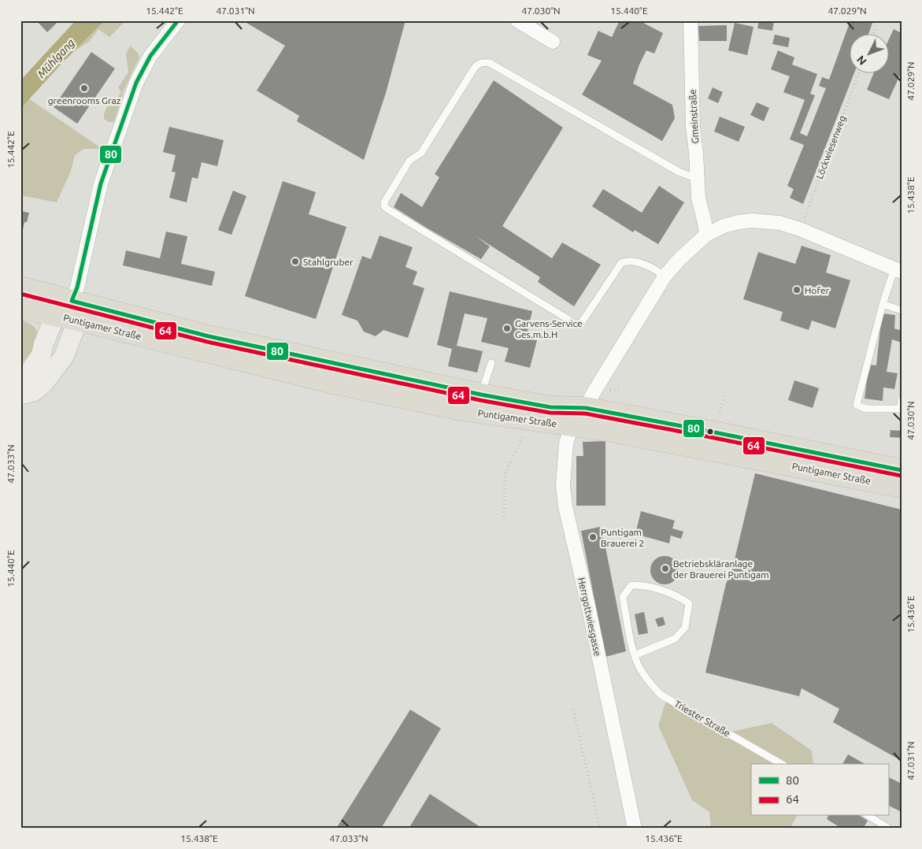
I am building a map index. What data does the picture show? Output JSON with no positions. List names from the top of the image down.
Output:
{
  "streets": {
    "main road": ["Puntigamer Straße"],
    "street": ["Gmeinstraße", "Herrgottwiesgasse"],
    "lane": ["Triester Straße"],
    "path": ["Löckwiesenweg"]
  },
  "crossings": [
    ["Puntigamer Straße", "Herrgottwiesgasse"]
  ],
  "water": ["Mühlgang"],
  "places": [
    "greenrooms Graz",
    "Stahlgruber",
    "Hofer",
    "Garvens-Service Ges.m.b.H",
    "Puntigam Brauerei 2",
    "Betriebskläranlage der Brauerei Puntigam"
  ],
  "lines": ["transit line 80", "transit line 64"],
  "legend": ["80", "64"],
  "north": "bottom left",
  "coordinates": [
    "15.442°E",
    "47.031°N",
    "47.030°N",
    "15.440°E",
    "47.029°N",
    "15.438°E",
    "47.033°N",
    "15.436°E"
  ]
}
